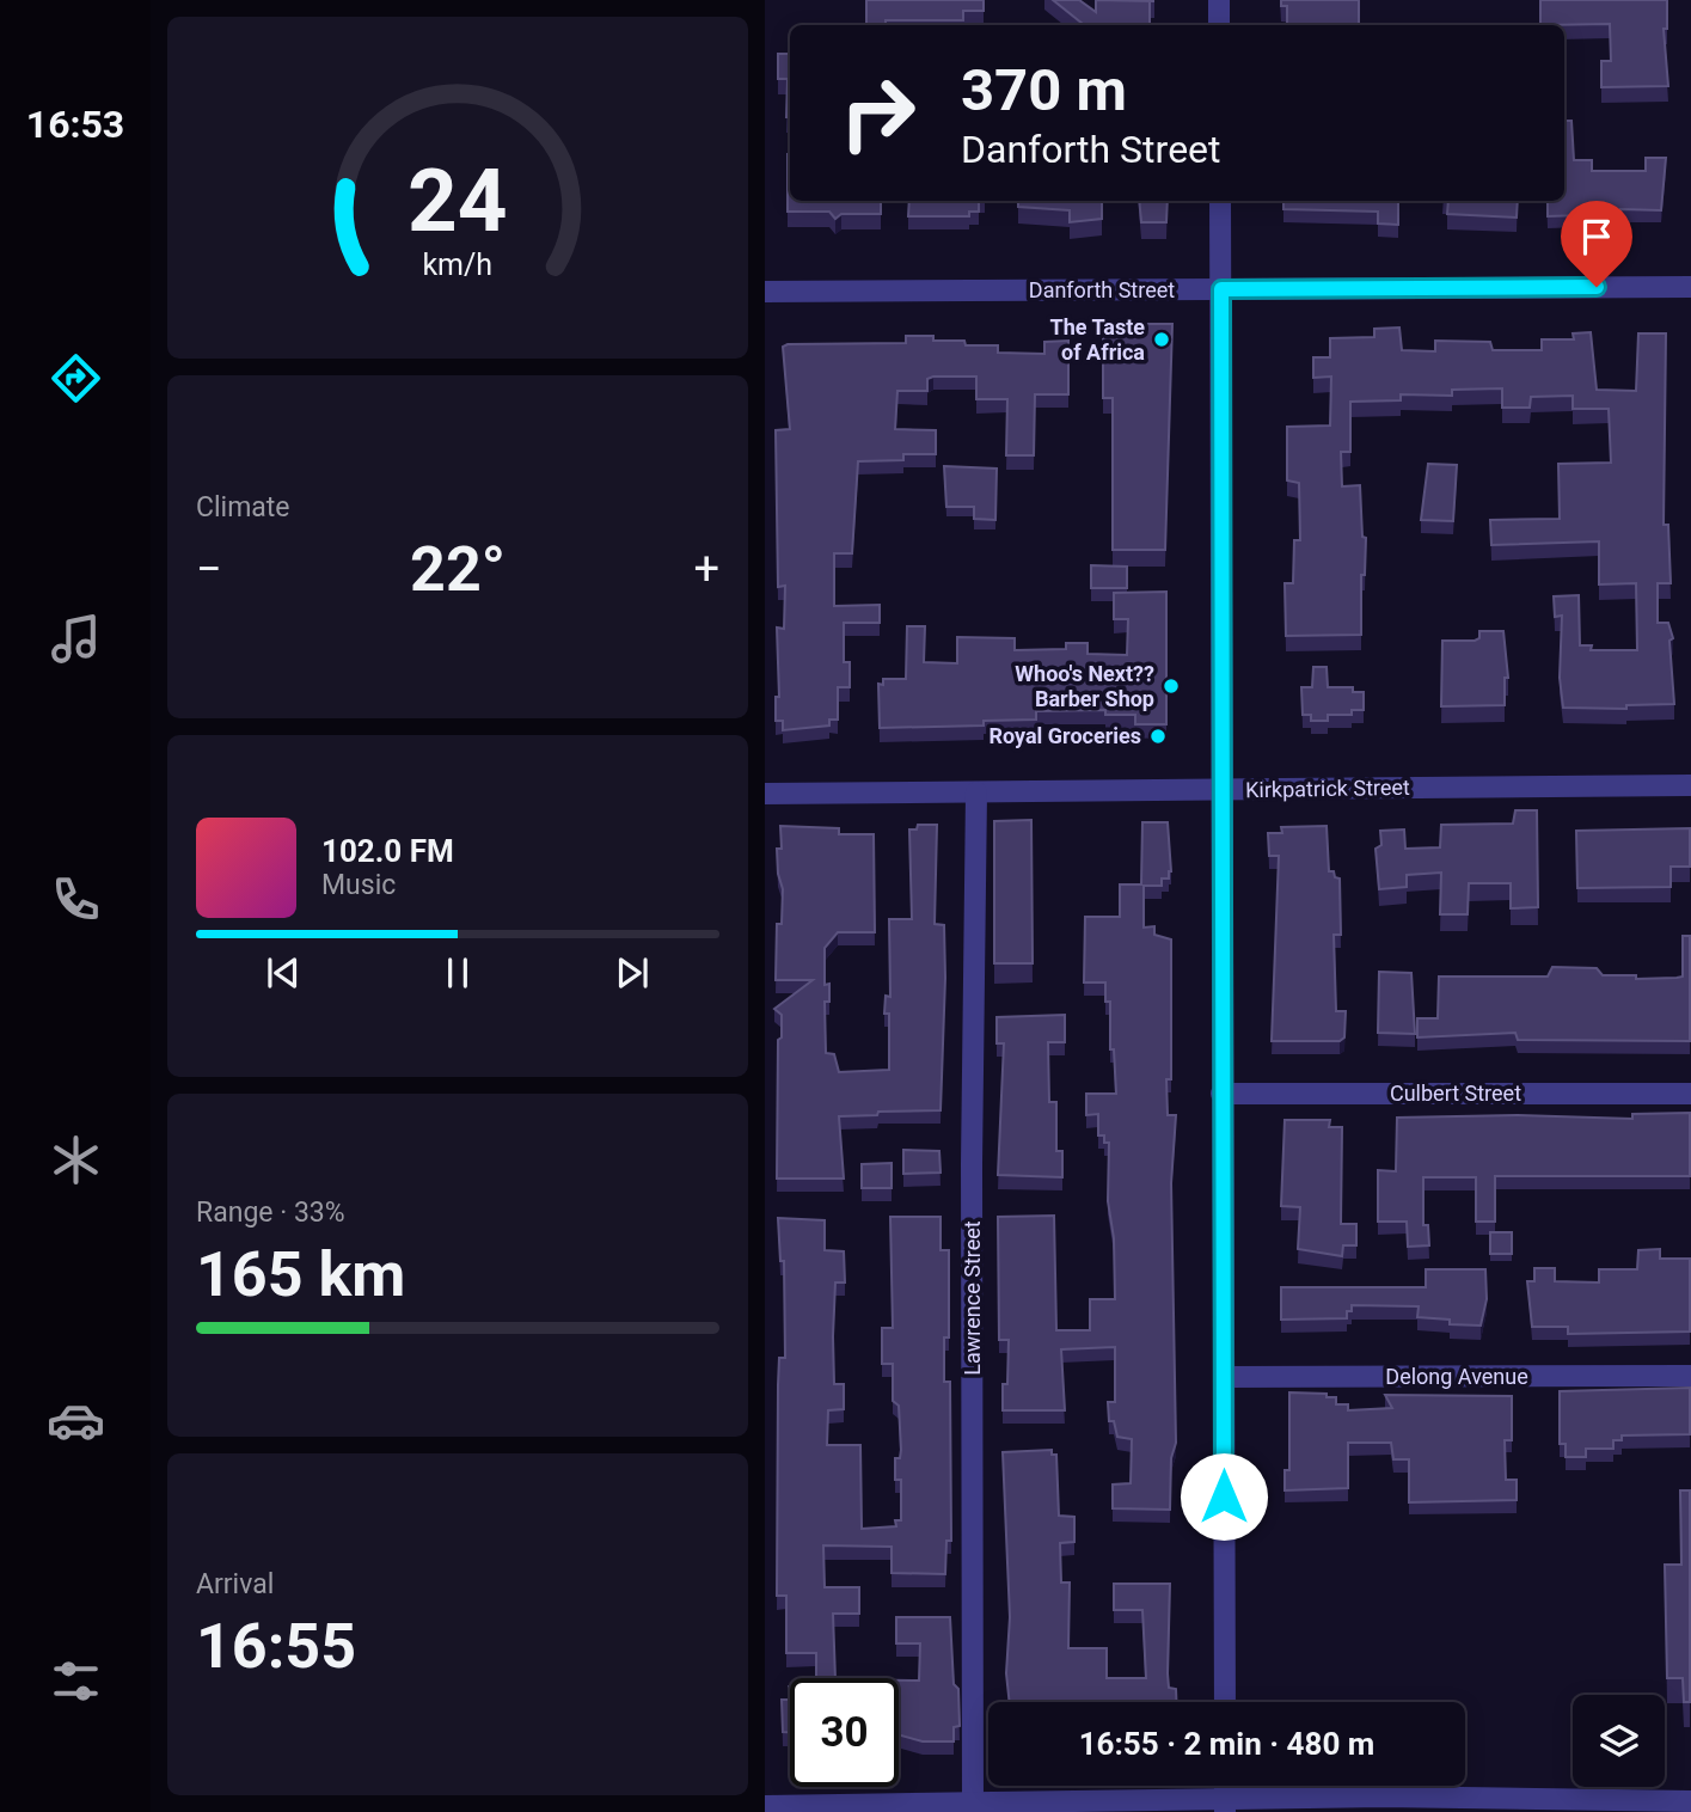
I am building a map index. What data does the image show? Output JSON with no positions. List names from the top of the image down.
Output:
{
  "streets": {
    "street": [
      "Danforth Street",
      "Kirkpatrick Street",
      "Culbert Street",
      "Lawrence Street",
      "Delong Avenue"
    ]
  },
  "crossings": [
    ["Kirkpatrick Street", "Lawrence Street"]
  ],
  "places": ["The Taste of Africa", "Whoo's Next?? Barber Shop", "Royal Groceries"],
  "page": {
    "tabs": "16:53",
    "turn": ["370 m", "Danforth Street"],
    "tile": [
      "Climate",
      ["Range · 33%", "165 km"],
      ["Arrival", "16:55"]
    ],
    "heat": ["−", "22°", "+"],
    "song": ["102.0 FM", "Music"],
    "limit": "30",
    "trip": "16:55 · 2 min · 480 m",
    "gauge": ["24", "km/h"]
  }
}
